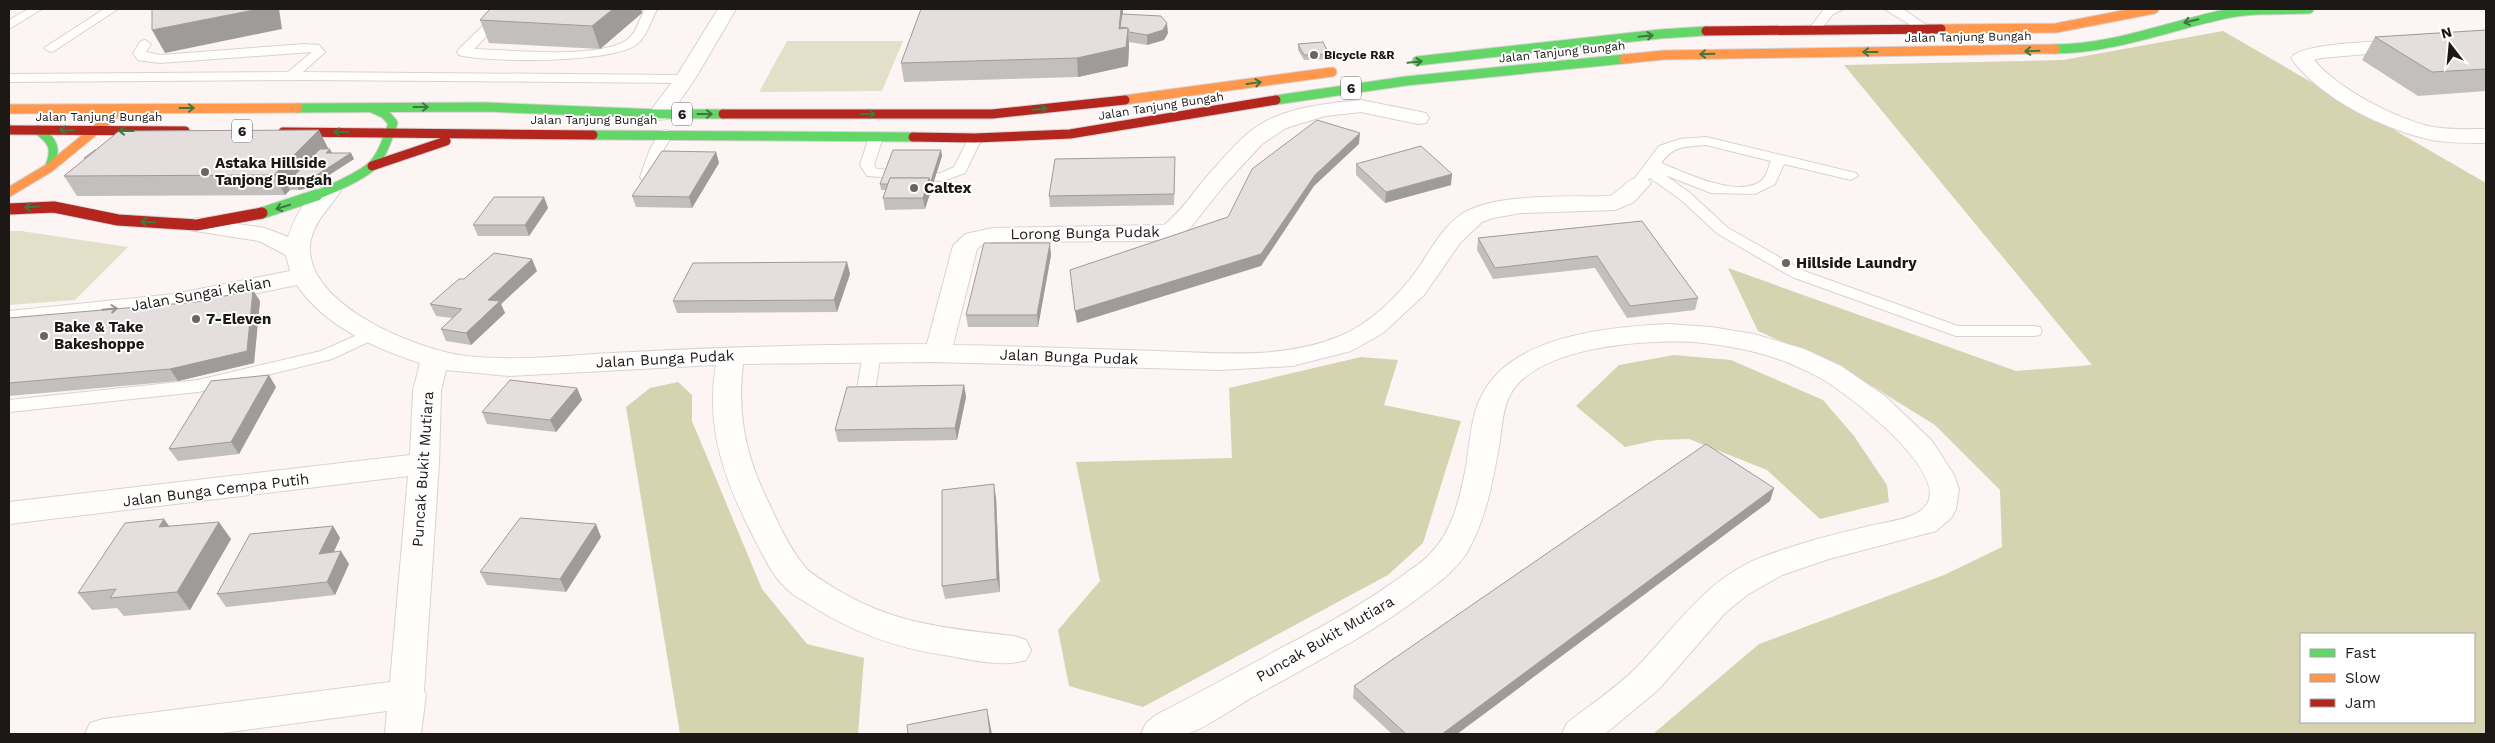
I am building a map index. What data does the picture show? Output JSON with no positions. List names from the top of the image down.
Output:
{
  "streets": {
    "main road": ["Jalan Tanjung Bungah", "6"],
    "street": [
      "Lorong Bunga Pudak",
      "Jalan Sungai Kelian",
      "Jalan Bunga Pudak",
      "Puncak Bukit Mutiara",
      "Jalan Bunga Cempa Putih"
    ]
  },
  "crossings": [
    ["Lorong Bunga Pudak", "Jalan Bunga Pudak"],
    ["Jalan Bunga Pudak", "Puncak Bukit Mutiara"],
    ["Puncak Bukit Mutiara", "Jalan Bunga Cempa Putih"]
  ],
  "one_way": ["Jalan Sungai Kelian"],
  "places": [
    "Bicycle R&R",
    "Astaka Hillside Tanjong Bungah",
    "Caltex",
    "Hillside Laundry",
    "7-Eleven",
    "Bake & Take Bakeshoppe"
  ],
  "legend": ["Fast", "Slow", "Jam"],
  "north": "top"
}
